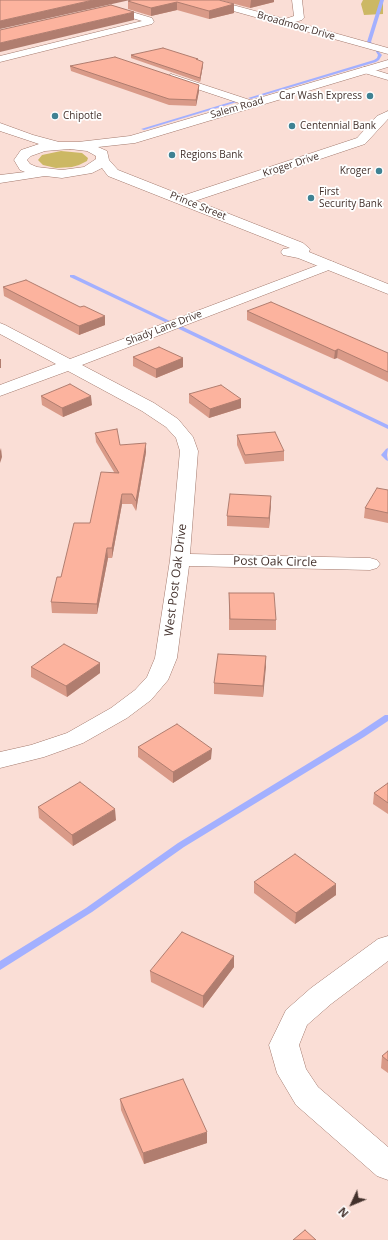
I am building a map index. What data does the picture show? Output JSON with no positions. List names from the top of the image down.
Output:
{
  "streets": {
    "main road": ["Salem Road", "Prince Street"],
    "street": [
      "Broadmoor Drive",
      "Kroger Drive",
      "Shady Lane Drive",
      "Post Oak Circle",
      "West Post Oak Drive"
    ]
  },
  "crossings": [
    ["Salem Road", "Prince Street"],
    ["Kroger Drive", "Prince Street"],
    ["Prince Street", "Shady Lane Drive"],
    ["Shady Lane Drive", "West Post Oak Drive"],
    ["Post Oak Circle", "West Post Oak Drive"]
  ],
  "places": [
    "Car Wash Express",
    "Chipotle",
    "Centennial Bank",
    "Regions Bank",
    "Kroger",
    "First Security Bank"
  ],
  "north": "bottom left"
}
